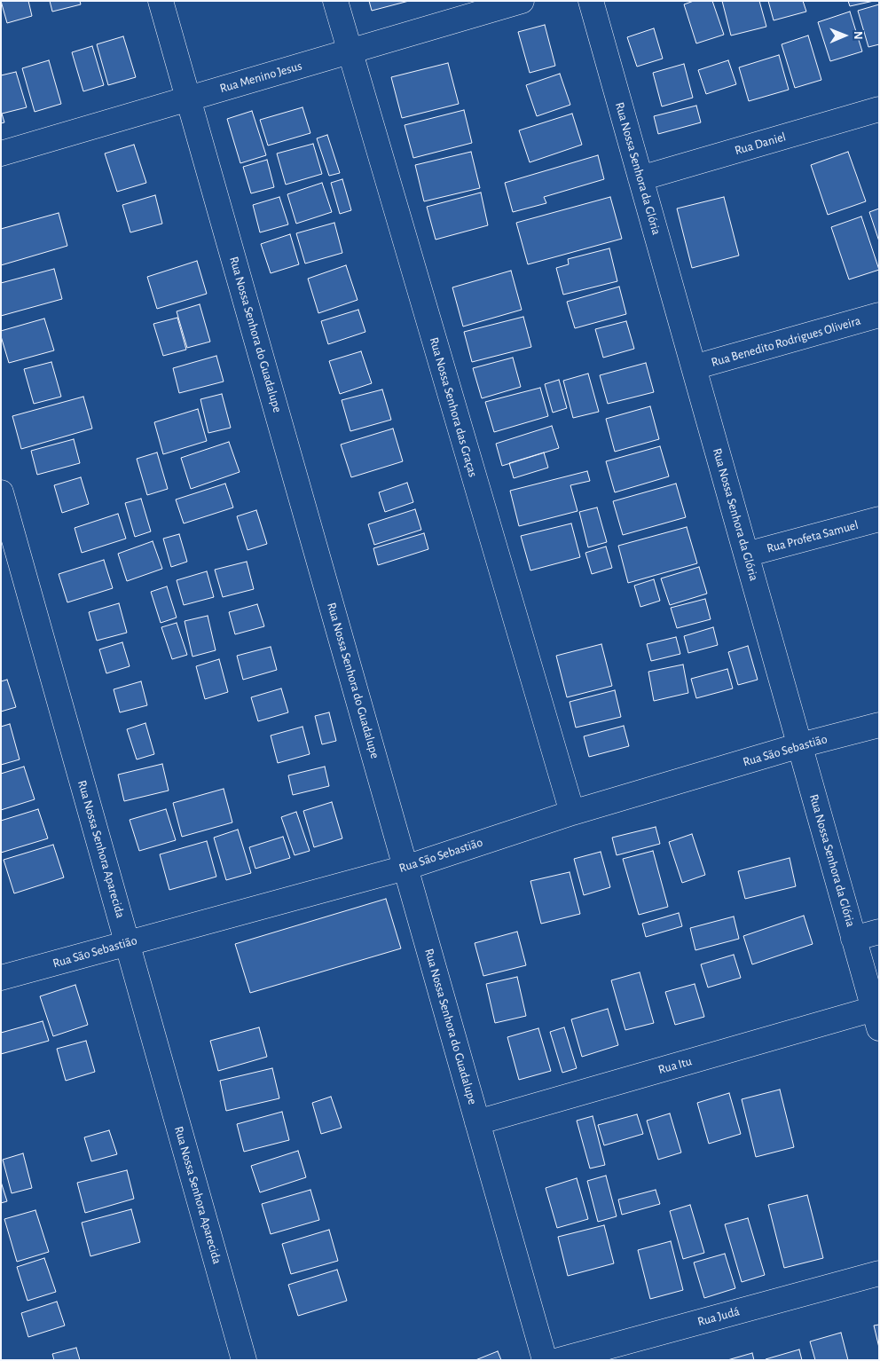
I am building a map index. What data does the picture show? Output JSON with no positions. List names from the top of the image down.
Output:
{
  "streets": {
    "street": [
      "Rua Menino Jesus",
      "Rua Daniel",
      "Rua Nossa Senhora da Glória",
      "Rua Nossa Senhora do Guadalupe",
      "Rua Benedito Rodrigues Oliveira",
      "Rua Nossa Senhora das Graças",
      "Rua Profeta Samuel",
      "Rua São Sebastião",
      "Rua Nossa Senhora Aparecida",
      "Rua Itu",
      "Rua Judá"
    ]
  },
  "crossings": [
    ["Rua Menino Jesus", "Rua Nossa Senhora do Guadalupe"],
    ["Rua Menino Jesus", "Rua Nossa Senhora das Graças"],
    ["Rua Daniel", "Rua Nossa Senhora da Glória"],
    ["Rua Nossa Senhora da Glória", "Rua Benedito Rodrigues Oliveira"],
    ["Rua Nossa Senhora da Glória", "Rua Profeta Samuel"],
    ["Rua Nossa Senhora da Glória", "Rua São Sebastião"],
    ["Rua Nossa Senhora da Glória", "Rua Itu"],
    ["Rua Nossa Senhora do Guadalupe", "Rua São Sebastião"],
    ["Rua Nossa Senhora do Guadalupe", "Rua Itu"],
    ["Rua Nossa Senhora das Graças", "Rua São Sebastião"],
    ["Rua São Sebastião", "Rua Nossa Senhora Aparecida"]
  ],
  "north": "right"
}
